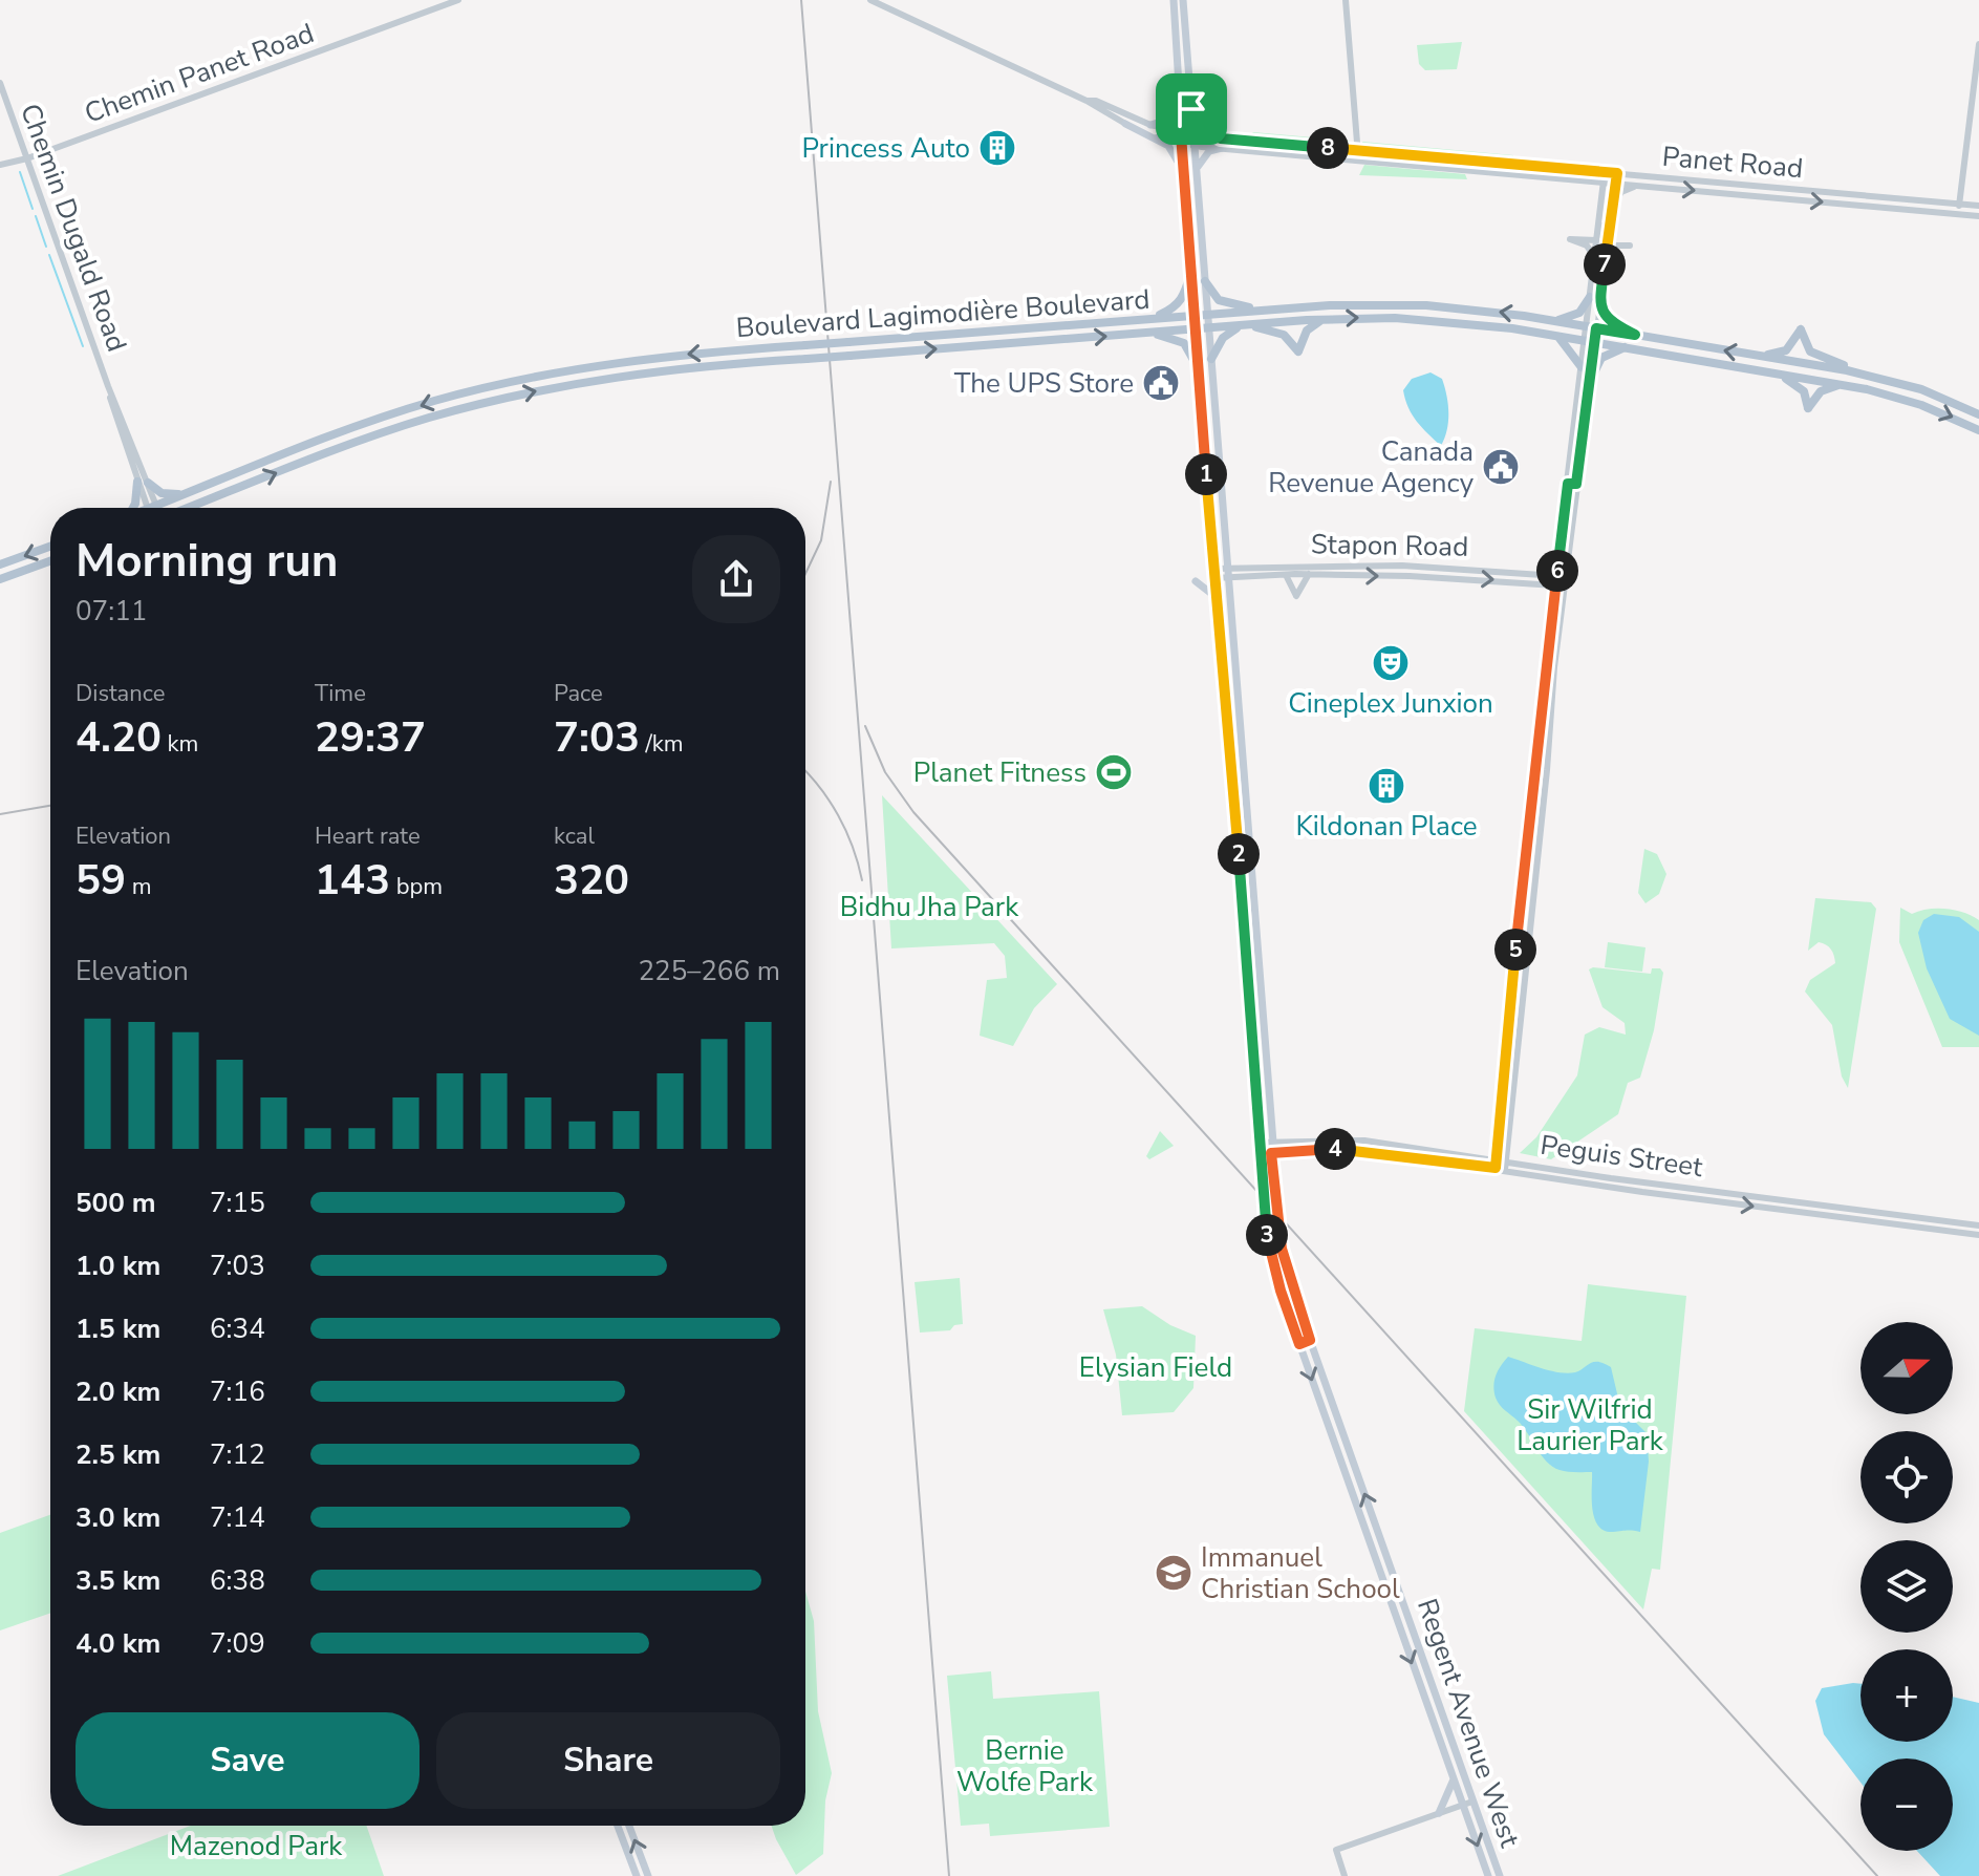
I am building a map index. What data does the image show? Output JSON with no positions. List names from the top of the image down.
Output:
{
  "streets": {
    "main road": ["Boulevard Lagimodière Boulevard", "Regent Avenue West"],
    "street": [
      "Chemin Panet Road",
      "Panet Road",
      "Chemin Dugald Road",
      "Stapon Road",
      "Peguis Street"
    ]
  },
  "crossings": [
    ["Chemin Panet Road", "Chemin Dugald Road"],
    ["Panet Road", "Regent Avenue West"],
    ["Boulevard Lagimodière Boulevard", "Regent Avenue West"],
    ["Stapon Road", "Regent Avenue West"],
    ["Peguis Street", "Regent Avenue West"]
  ],
  "parks": [
    "Bidhu Jha Park",
    "Elysian Field",
    "Sir Wilfrid Laurier Park",
    "Bernie Wolfe Park",
    "Mazenod Park"
  ],
  "places": {
    "building": ["Princess Auto", "Kildonan Place"],
    "public building": ["The UPS Store", "Canada Revenue Agency"],
    "theatre": ["Cineplex Junxion"],
    "sports": ["Planet Fitness"],
    "school or university": ["Immanuel Christian School"]
  },
  "north": "right",
  "page": {
    "pins": [
      "8",
      "7",
      "1",
      "6",
      "2",
      "5",
      "4",
      "3"
    ],
    "heading": ["Morning run", "07:11"],
    "stats": [
      ["Distance", "4.20 km"],
      ["Time", "29:37"],
      ["Pace", "7:03 /km"],
      ["Elevation", "59 m"],
      ["Heart rate", "143 bpm"],
      ["kcal", "320"]
    ],
    "chart": ["Elevation", "225–266 m"],
    "list": [
      {
        "name": "500 m",
        "note": "7:15"
      },
      {
        "name": "1.0 km",
        "note": "7:03"
      },
      {
        "name": "1.5 km",
        "note": "6:34"
      },
      {
        "name": "2.0 km",
        "note": "7:16"
      },
      {
        "name": "2.5 km",
        "note": "7:12"
      },
      {
        "name": "3.0 km",
        "note": "7:14"
      },
      {
        "name": "3.5 km",
        "note": "6:38"
      },
      {
        "name": "4.0 km",
        "note": "7:09"
      }
    ],
    "map_buttons": ["+", "−"],
    "buttons": ["Save", "Share"]
  }
}
